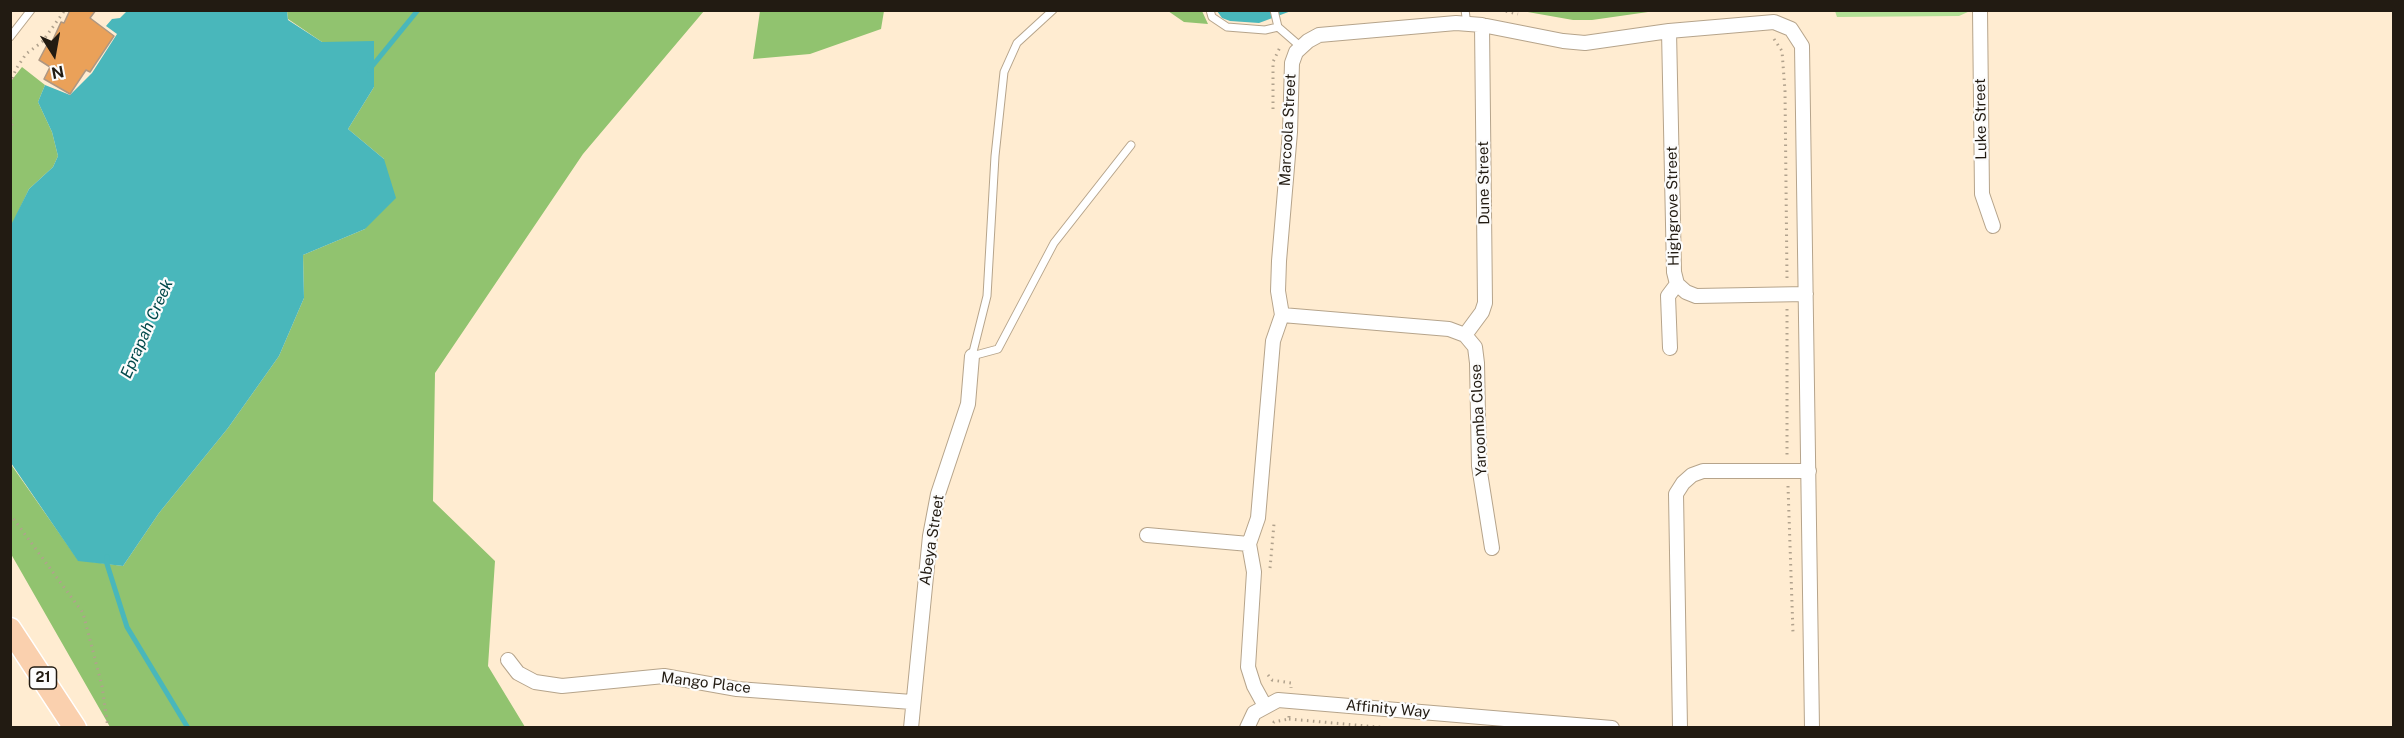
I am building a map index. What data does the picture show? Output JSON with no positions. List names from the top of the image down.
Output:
{
  "streets": {
    "highway": ["21"],
    "street": [
      "Luke Street",
      "Marcoola Street",
      "Dune Street",
      "Highgrove Street",
      "Yaroomba Close",
      "Abeya Street",
      "Mango Place",
      "Affinity Way"
    ]
  },
  "crossings": [
    ["Marcoola Street", "Affinity Way"],
    ["Dune Street", "Yaroomba Close"],
    ["Abeya Street", "Mango Place"]
  ],
  "water": ["Eprapah Creek"],
  "north": "bottom"
}
